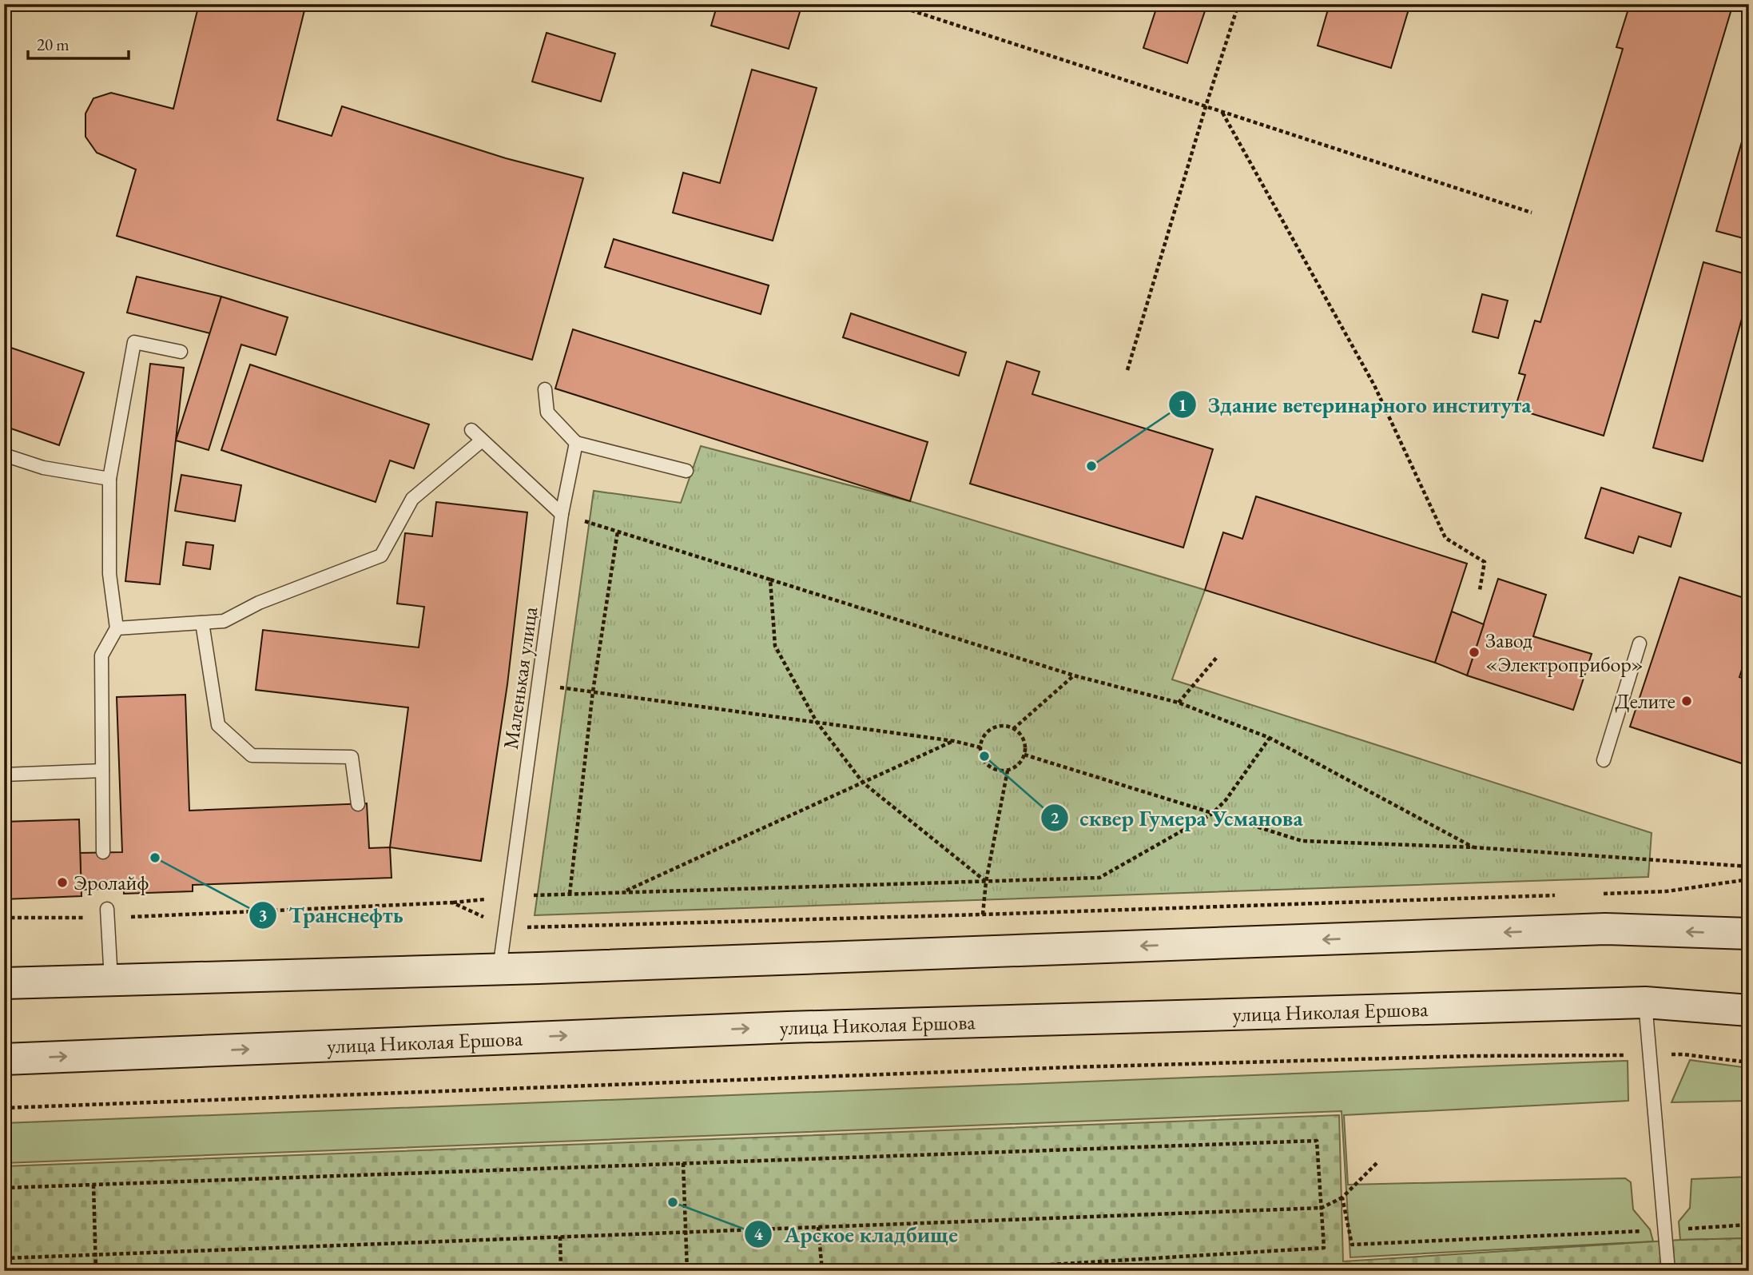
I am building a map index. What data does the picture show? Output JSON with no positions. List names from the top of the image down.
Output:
{
  "streets": {
    "main road": ["улица Николая Ершова"],
    "lane": ["Маленькая улица"]
  },
  "places": [
    "Здание ветеринарного института",
    "Завод «Электроприбор»",
    "Делите",
    "сквер Гумера Усманова",
    "Транснефть",
    "Эролайф",
    "Арское кладбище"
  ],
  "scale_bar": "20 m"
}
